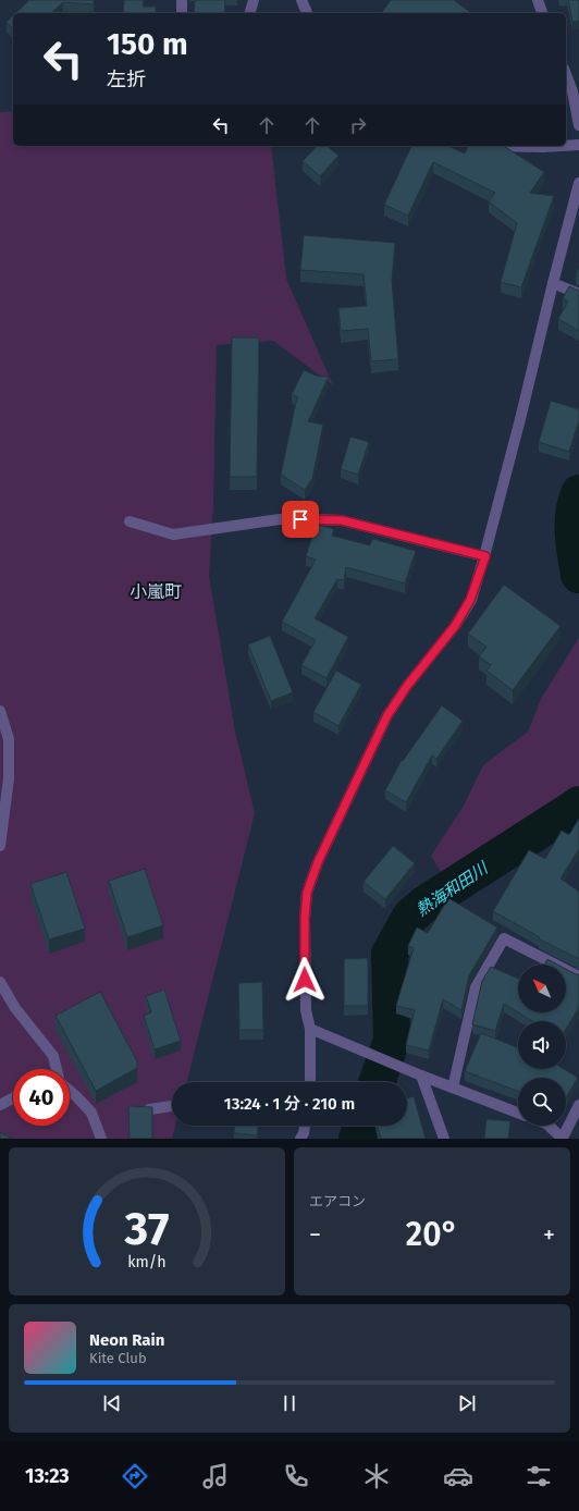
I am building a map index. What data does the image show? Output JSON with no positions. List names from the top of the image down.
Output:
{
  "districts": ["小嵐町"],
  "water": ["熱海和田川"],
  "north": "top left",
  "page": {
    "turn": ["150 m", "左折"],
    "limit": "40",
    "trip": "13:24 · 1 分 · 210 m",
    "tile": "エアコン",
    "heat": ["−", "20°", "+"],
    "song": ["Neon Rain", "Kite Club"],
    "tabs": "13:23",
    "gauge": ["37", "km/h"]
  }
}
